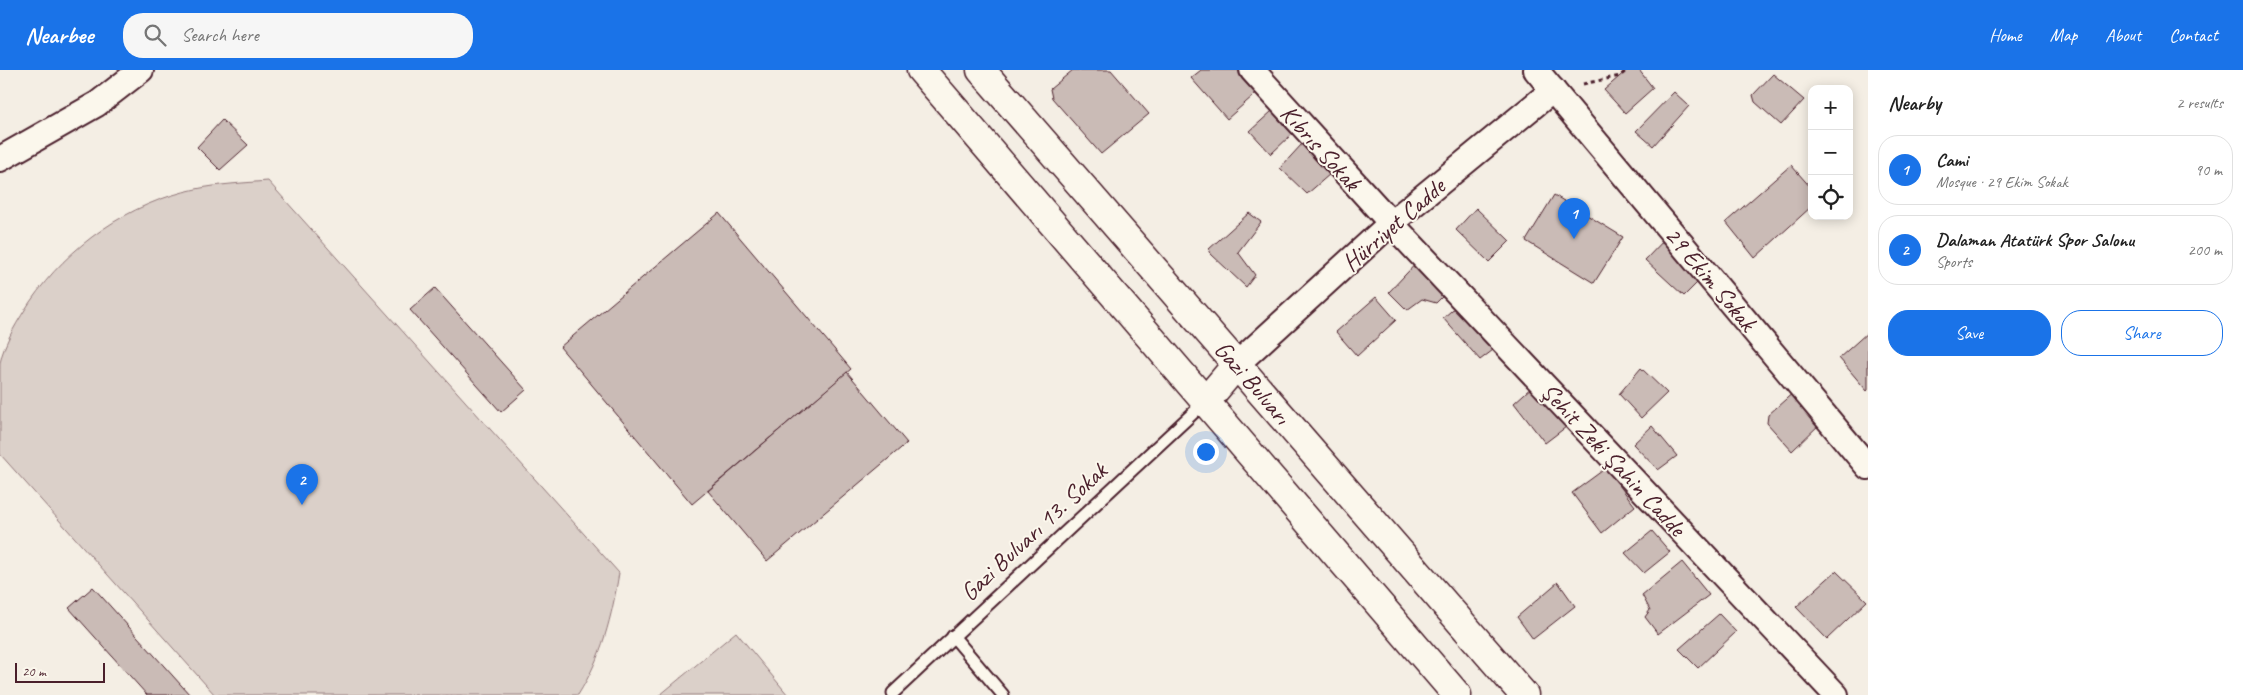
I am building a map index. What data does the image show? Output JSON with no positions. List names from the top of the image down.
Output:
{
  "streets": {
    "main road": ["Gazi Bulvarı"],
    "street": [
      "Kıbrıs Sokak",
      "Hürriyet Cadde",
      "29 Ekim Sokak",
      "Şehit Zeki Şahin Cadde"
    ],
    "lane": ["Gazi Bulvarı 13. Sokak"]
  },
  "crossings": [
    ["Kıbrıs Sokak", "Hürriyet Cadde"],
    ["Kıbrıs Sokak", "Şehit Zeki Şahin Cadde"],
    ["Hürriyet Cadde", "29 Ekim Sokak"],
    ["Hürriyet Cadde", "Gazi Bulvarı"],
    ["Hürriyet Cadde", "Şehit Zeki Şahin Cadde"],
    ["Gazi Bulvarı", "Gazi Bulvarı 13. Sokak"]
  ],
  "scale_bar": "20 m",
  "page": {
    "header": "Nearbee",
    "search": "Search here",
    "nav": [
      "Home",
      "Map",
      "About",
      "Contact"
    ],
    "heading": ["Nearby", "2 results"],
    "map_buttons": ["+", "−"],
    "list": [
      {
        "mark": "1",
        "name": "Cami",
        "note": "Mosque · 29 Ekim Sokak",
        "value": "90 m"
      },
      {
        "mark": "2",
        "name": "Dalaman Atatürk Spor Salonu",
        "note": "Sports",
        "value": "200 m"
      }
    ],
    "pins": ["1", "2"],
    "buttons": ["Save", "Share"],
    "scale": "20 m"
  }
}
